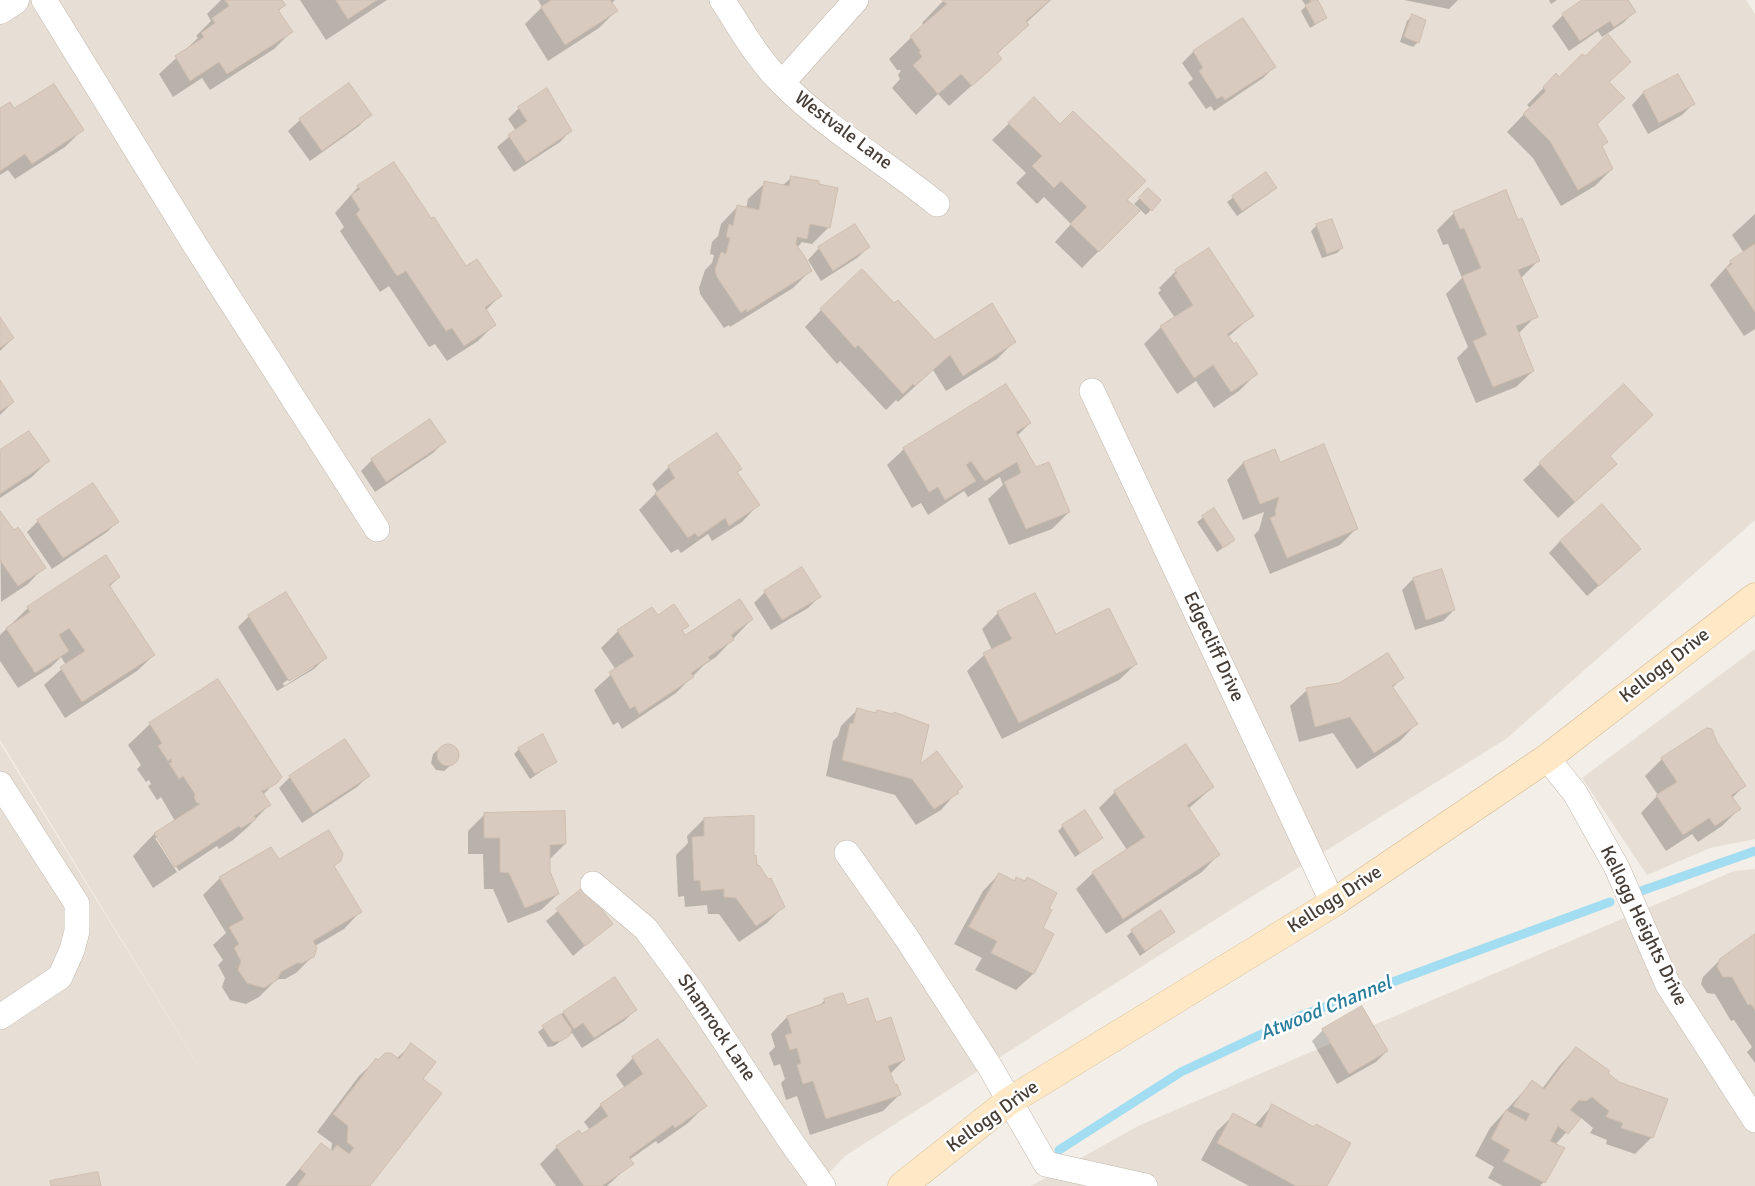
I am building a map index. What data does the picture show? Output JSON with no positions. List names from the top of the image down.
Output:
{
  "streets": {
    "main road": ["Kellogg Drive"],
    "street": [
      "Westvale Lane",
      "Edgecliff Drive",
      "Kellogg Heights Drive",
      "Shamrock Lane"
    ]
  },
  "crossings": [
    ["Edgecliff Drive", "Kellogg Drive"],
    ["Kellogg Drive", "Kellogg Heights Drive"]
  ],
  "water": ["Atwood Channel"]
}
